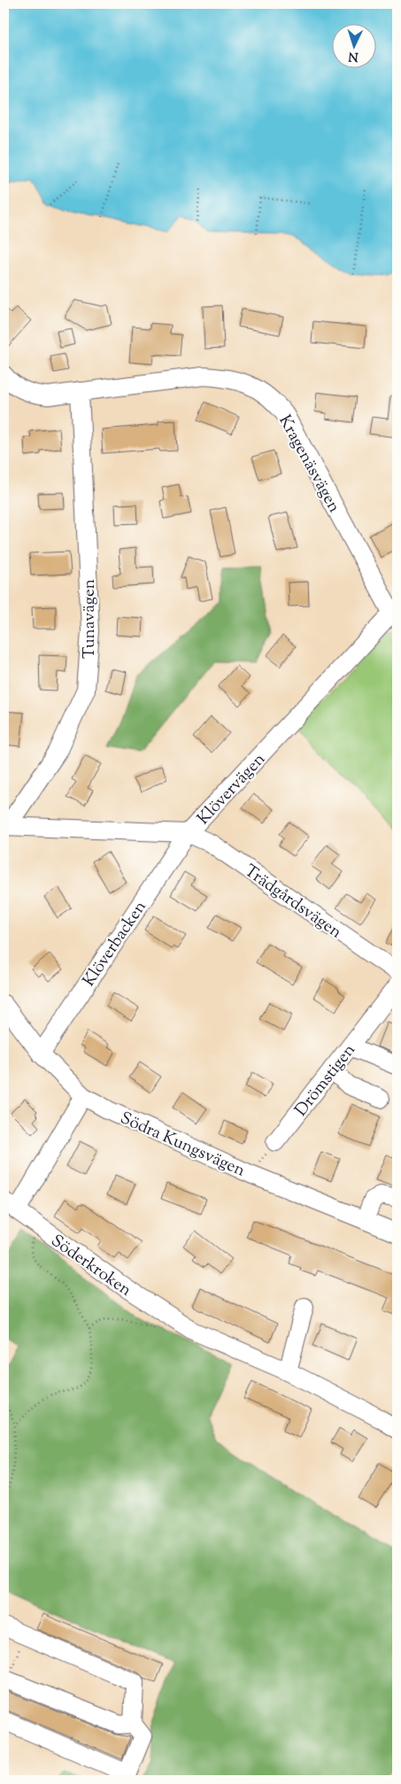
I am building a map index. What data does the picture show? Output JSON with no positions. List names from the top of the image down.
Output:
{
  "streets": {
    "street": [
      "Kragenäsvägen",
      "Tunavägen",
      "Klövervägen",
      "Trädgårdsvägen",
      "Klöverbacken",
      "Drömstigen",
      "Södra Kungsvägen",
      "Söderkroken"
    ]
  },
  "crossings": [
    ["Kragenäsvägen", "Tunavägen"],
    ["Kragenäsvägen", "Klövervägen"],
    ["Tunavägen", "Klövervägen"],
    ["Klövervägen", "Trädgårdsvägen"],
    ["Klövervägen", "Klöverbacken"],
    ["Trädgårdsvägen", "Klöverbacken"],
    ["Klöverbacken", "Södra Kungsvägen"],
    ["Södra Kungsvägen", "Söderkroken"]
  ],
  "north": "bottom"
}
